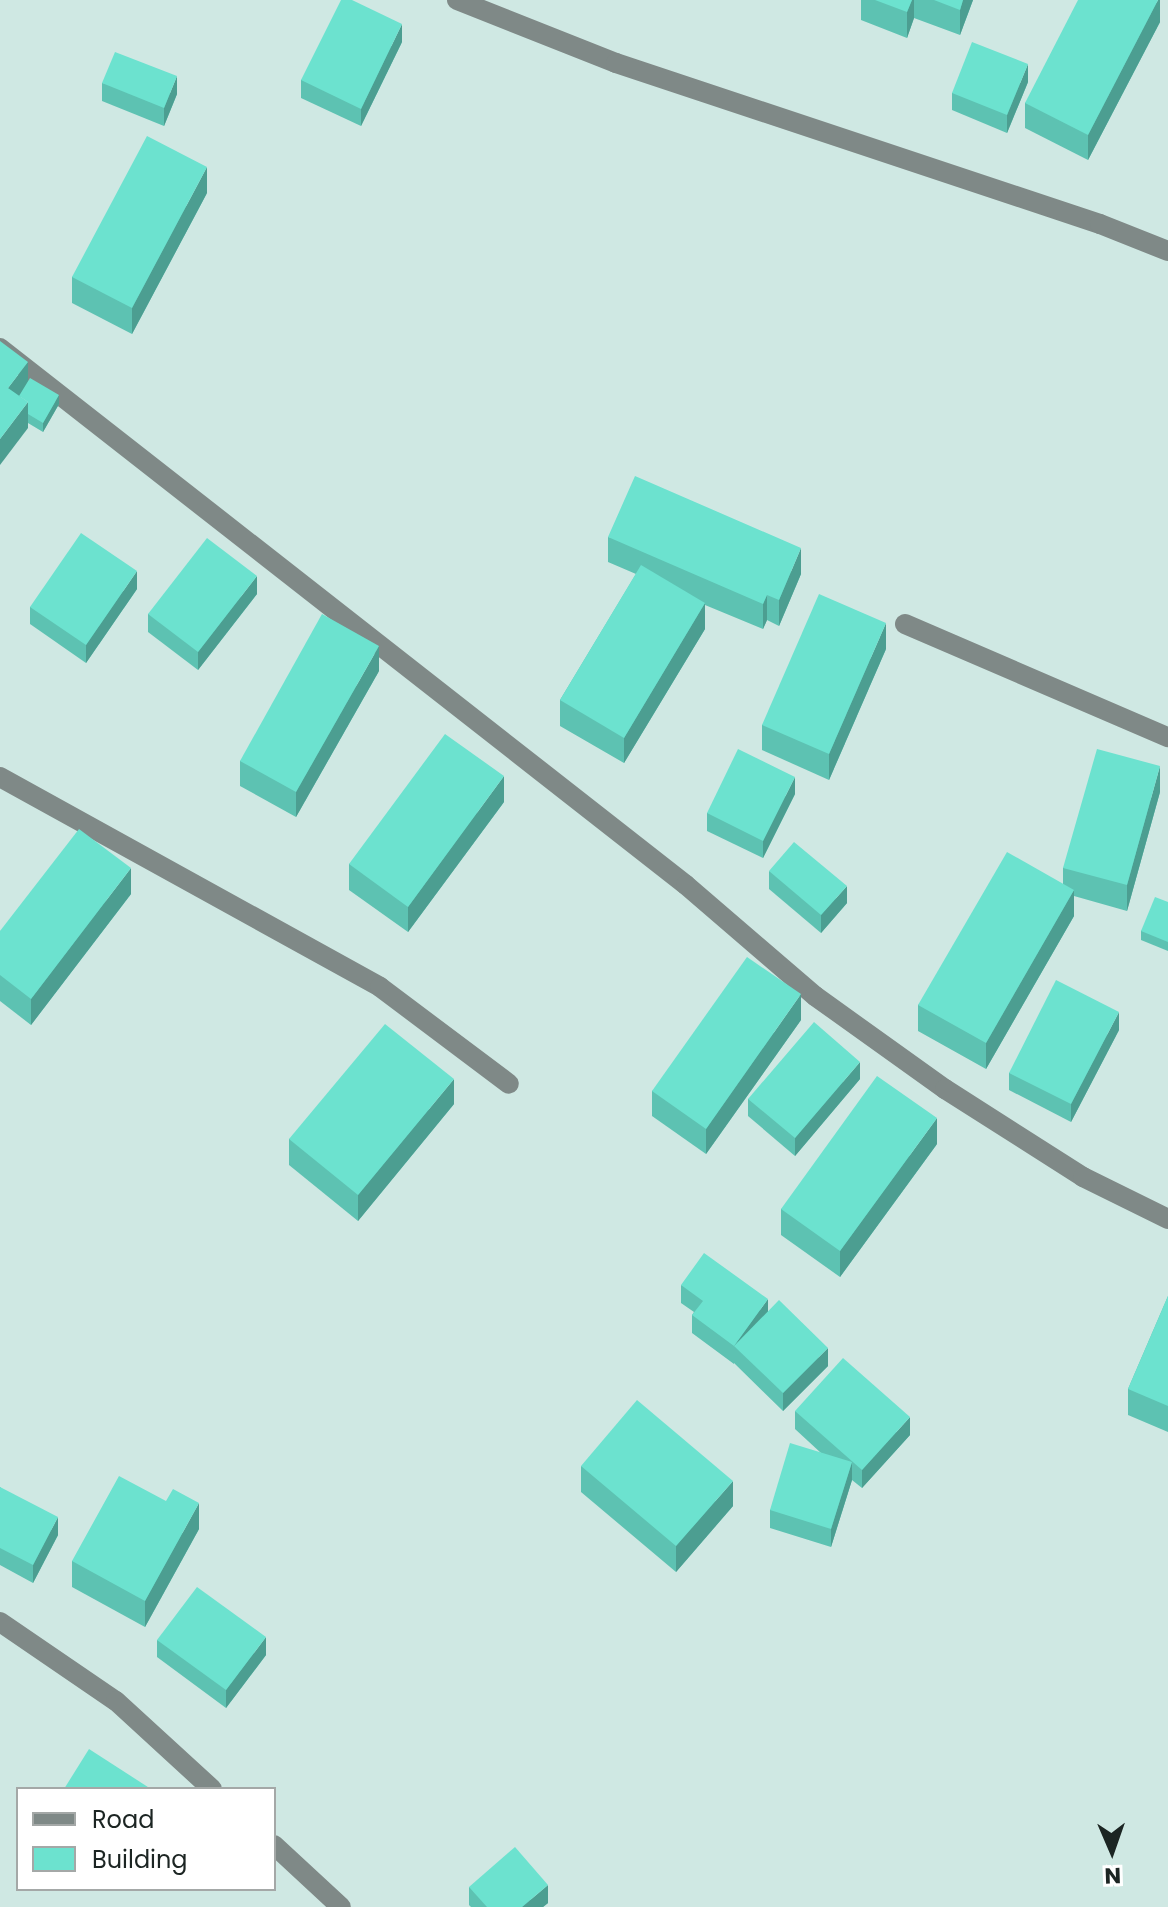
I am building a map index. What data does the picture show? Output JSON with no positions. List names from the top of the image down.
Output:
{
  "legend": ["Road", "Building"],
  "north": "bottom"
}
